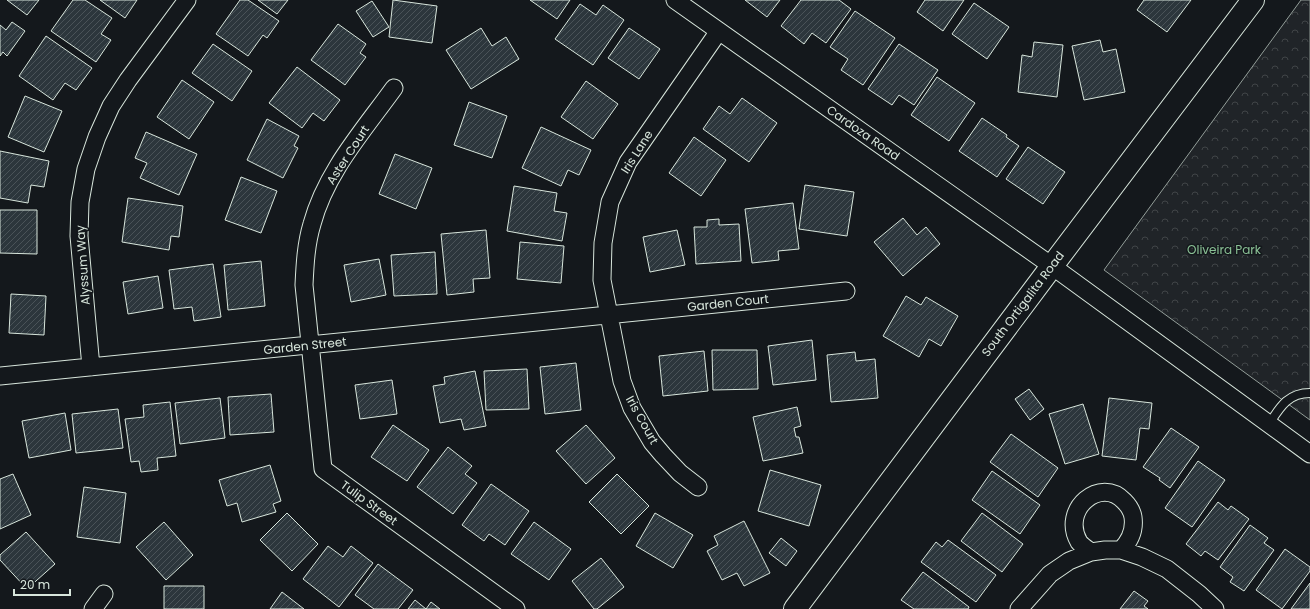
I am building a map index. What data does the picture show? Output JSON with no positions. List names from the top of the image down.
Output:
{
  "streets": {
    "street": [
      "Cardoza Road",
      "Iris Lane",
      "Aster Court",
      "Alyssum Way",
      "Garden Court",
      "South Ortigalita Road",
      "Garden Street",
      "Iris Court",
      "Tulip Street"
    ]
  },
  "crossings": [
    ["Cardoza Road", "Iris Lane"],
    ["Cardoza Road", "South Ortigalita Road"],
    ["Iris Lane", "Garden Court"],
    ["Iris Lane", "Garden Street"],
    ["Iris Lane", "Iris Court"],
    ["Aster Court", "Garden Street"],
    ["Aster Court", "Tulip Street"],
    ["Alyssum Way", "Garden Street"],
    ["Garden Court", "Garden Street"],
    ["Garden Court", "Iris Court"],
    ["Garden Street", "Iris Court"],
    ["Garden Street", "Tulip Street"]
  ],
  "parks": ["Oliveira Park"],
  "scale_bar": "20 m"
}
